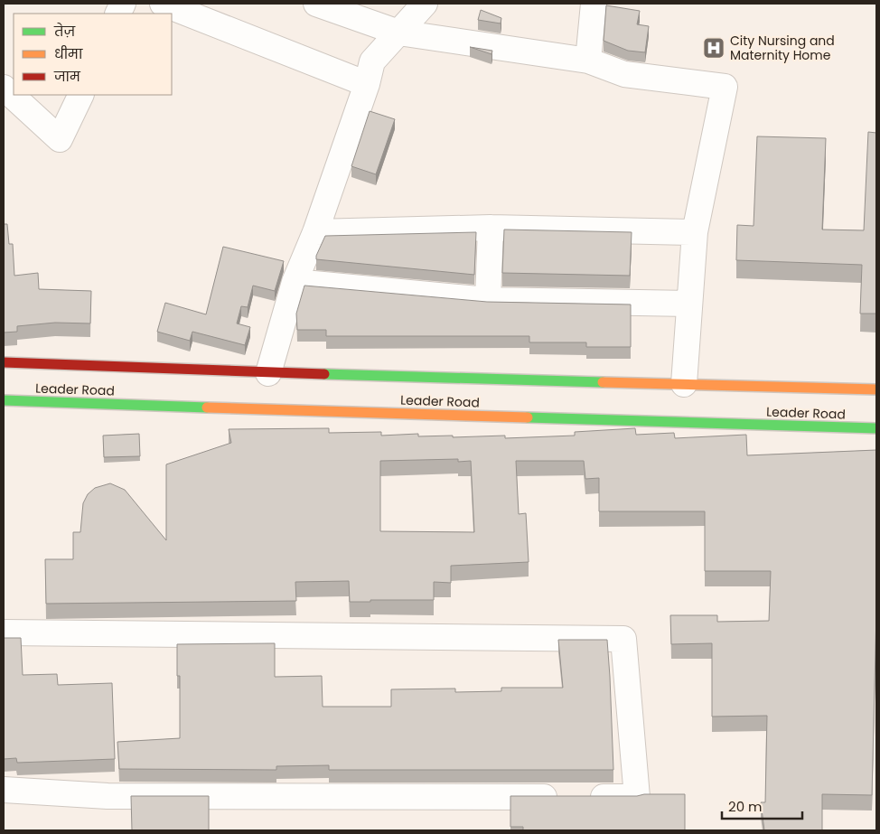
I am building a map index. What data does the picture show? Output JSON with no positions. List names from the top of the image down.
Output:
{
  "streets": {
    "main road": ["Leader Road"]
  },
  "places": {
    "hospital": ["City Nursing and Maternity Home"]
  },
  "legend": ["तेज़", "धीमा", "जाम"],
  "scale_bar": "20 m"
}
